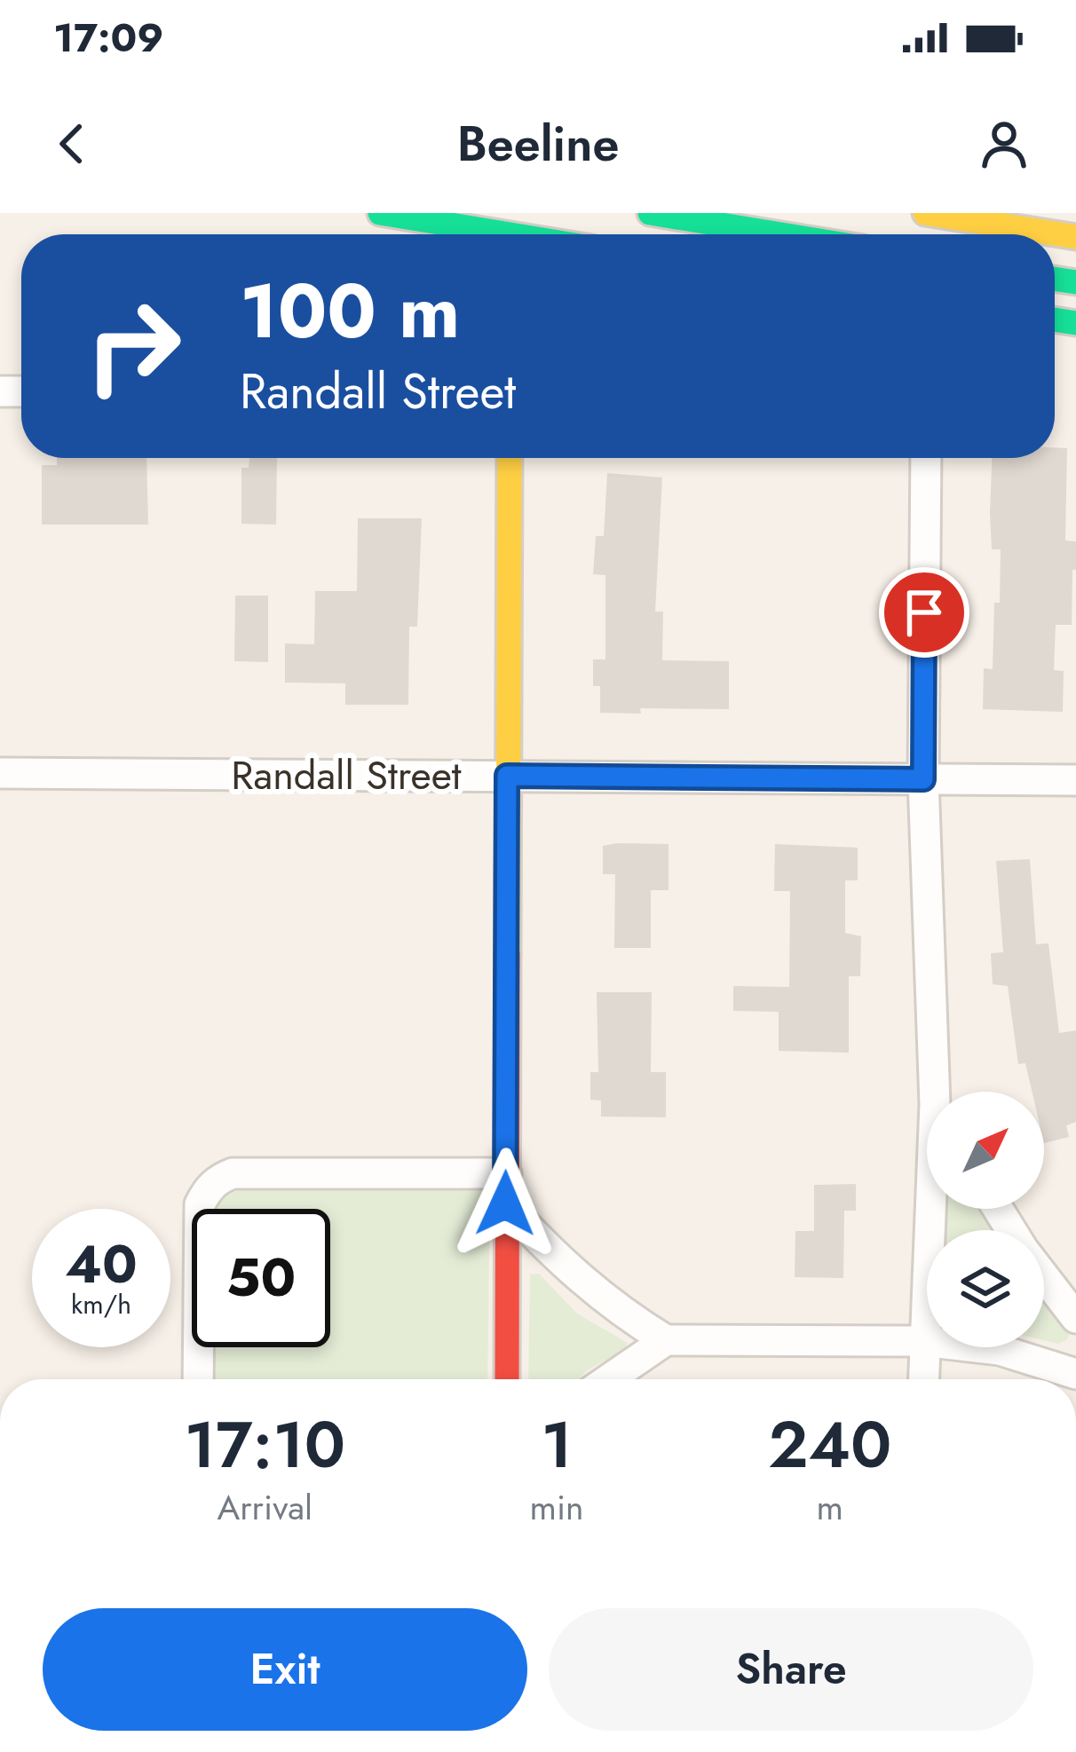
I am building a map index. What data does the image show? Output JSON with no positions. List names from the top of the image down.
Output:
{
  "streets": {
    "street": ["Randall Street"]
  },
  "north": "top right",
  "page": {
    "status": "17:09",
    "header": "Beeline",
    "turn": ["100 m", "Randall Street"],
    "speed": "40 km/h",
    "limit": "50",
    "eta": [
      "17:10",
      "Arrival",
      "1",
      "min",
      "240",
      "m"
    ],
    "buttons": ["Exit", "Share"]
  }
}
